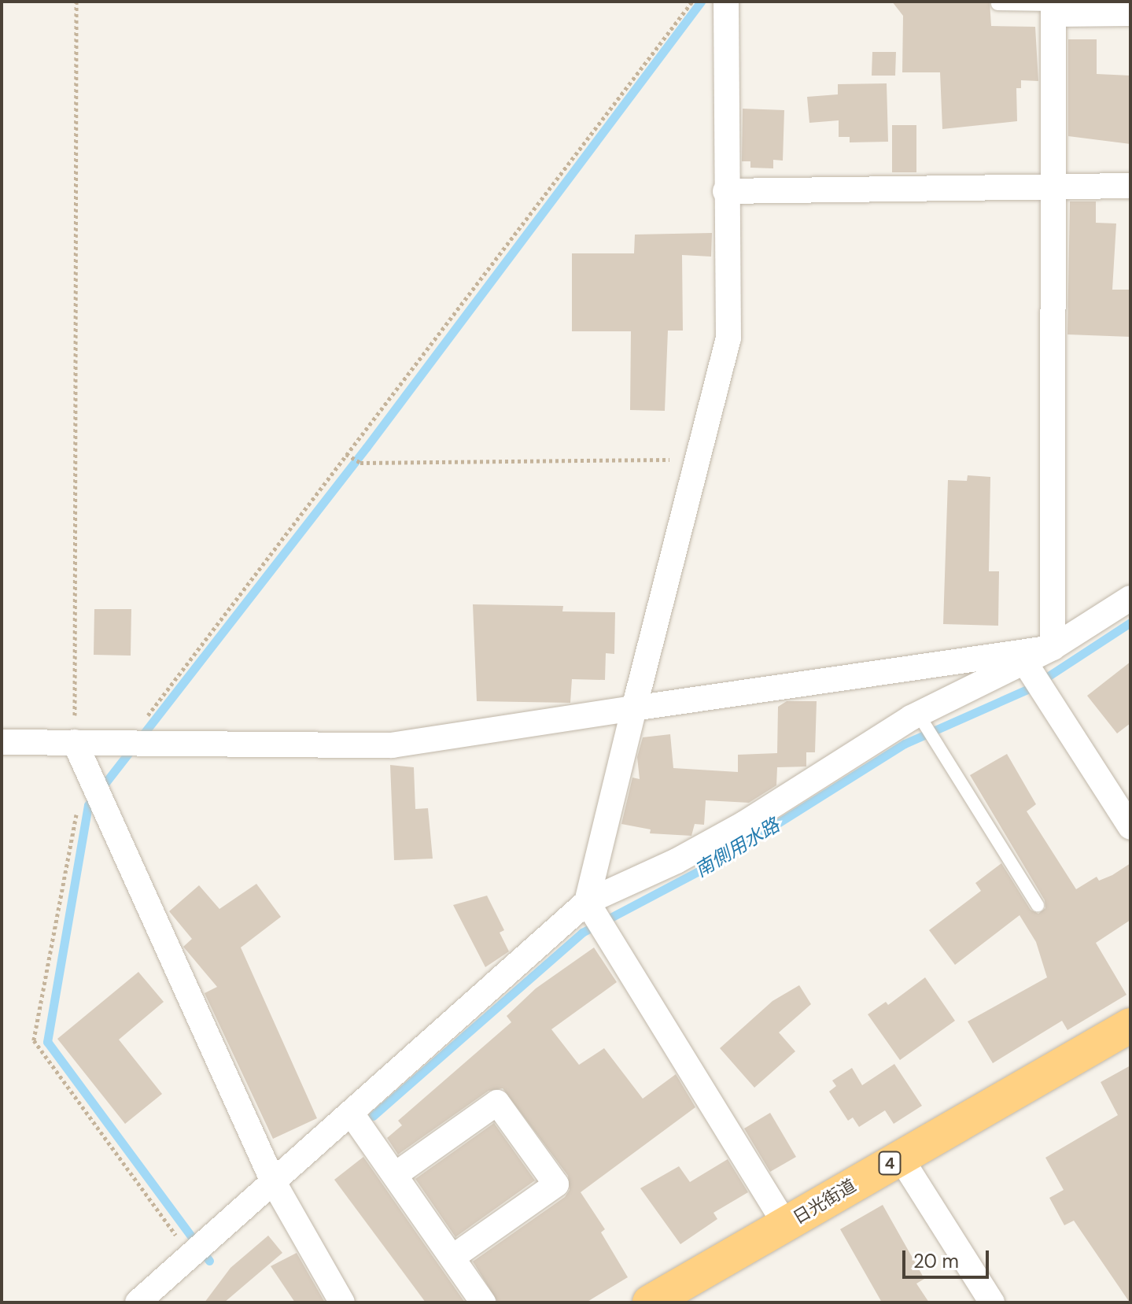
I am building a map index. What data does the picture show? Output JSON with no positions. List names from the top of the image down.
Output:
{
  "streets": {
    "highway": ["4", "日光街道"]
  },
  "water": ["南側用水路"],
  "scale_bar": "20 m"
}
